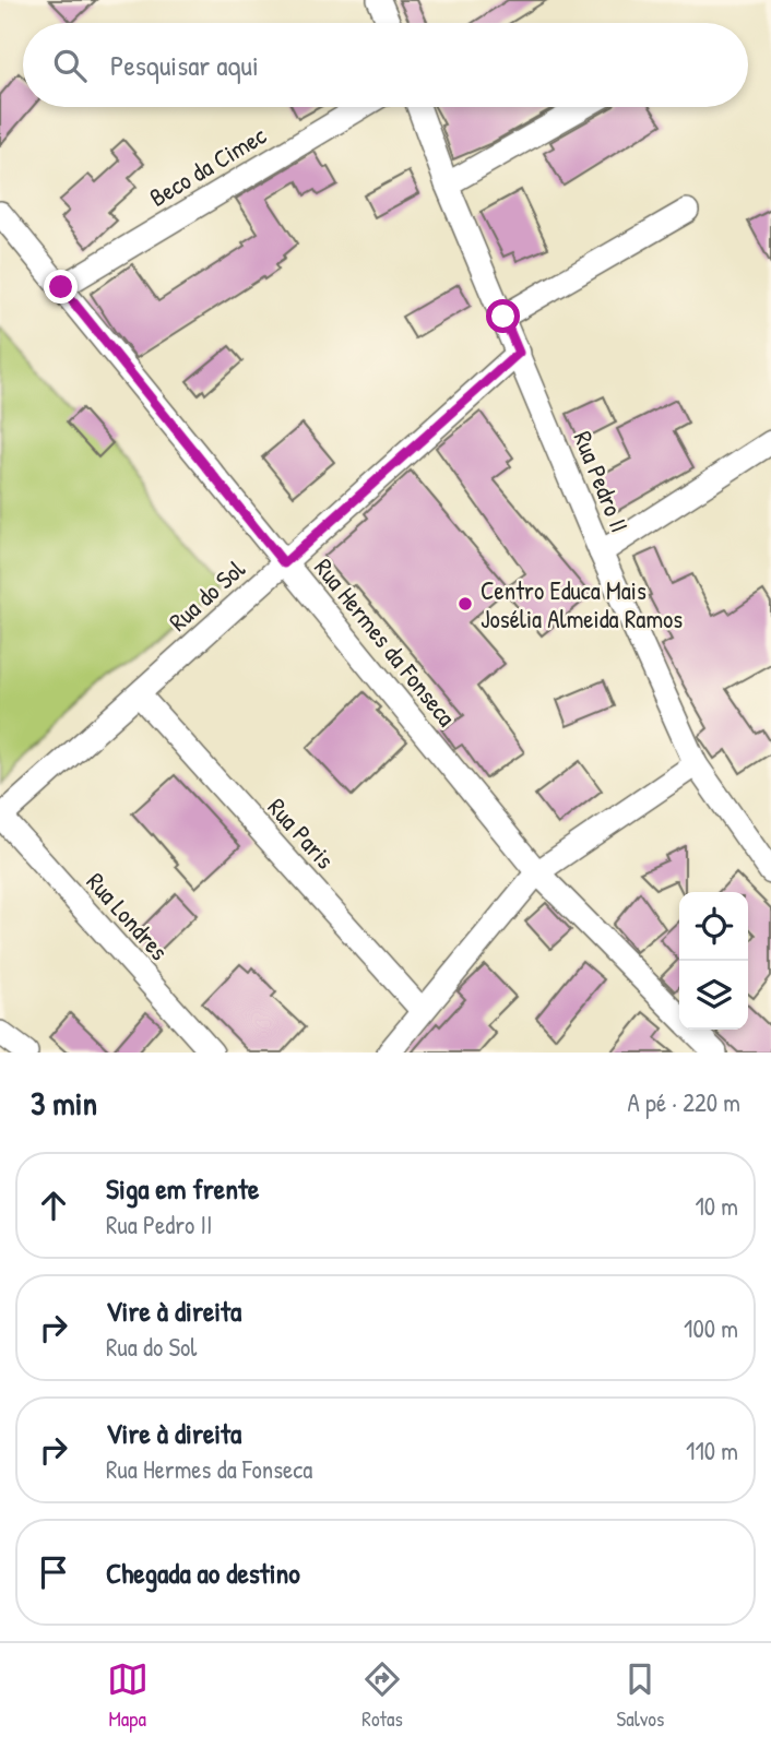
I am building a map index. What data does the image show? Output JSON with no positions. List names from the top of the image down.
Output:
{
  "streets": {
    "street": [
      "Beco da Cimec",
      "Rua Pedro II",
      "Rua do Sol",
      "Rua Hermes da Fonseca",
      "Rua Paris",
      "Rua Londres"
    ]
  },
  "crossings": [
    ["Beco da Cimec", "Rua Hermes da Fonseca"],
    ["Rua Pedro II", "Rua do Sol"],
    ["Rua do Sol", "Rua Hermes da Fonseca"],
    ["Rua do Sol", "Rua Paris"],
    ["Rua do Sol", "Rua Londres"]
  ],
  "places": ["Centro Educa Mais Josélia Almeida Ramos"],
  "page": {
    "search": "Pesquisar aqui",
    "heading": ["3 min", "A pé · 220 m"],
    "list": [
      ["Siga em frente", "Rua Pedro II", "10 m"],
      ["Vire à direita", "Rua do Sol", "100 m"],
      ["Vire à direita", "Rua Hermes da Fonseca", "110 m"],
      "Chegada ao destino"
    ],
    "nav": ["Mapa", "Rotas", "Salvos"]
  }
}
